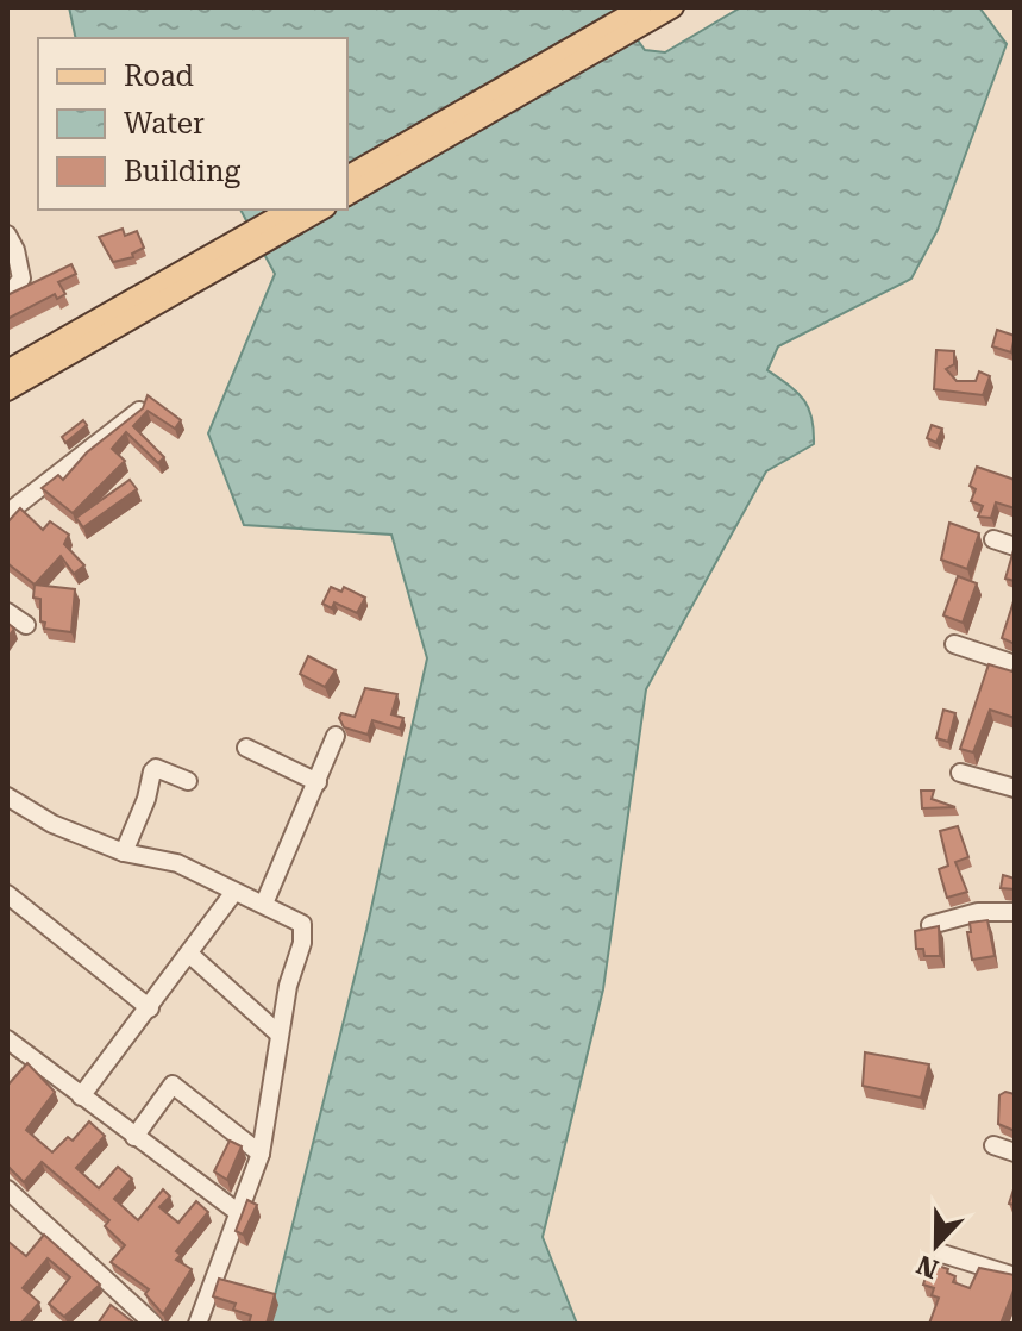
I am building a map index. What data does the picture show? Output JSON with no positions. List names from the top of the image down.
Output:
{
  "legend": ["Road", "Water", "Building"],
  "north": "bottom"
}
